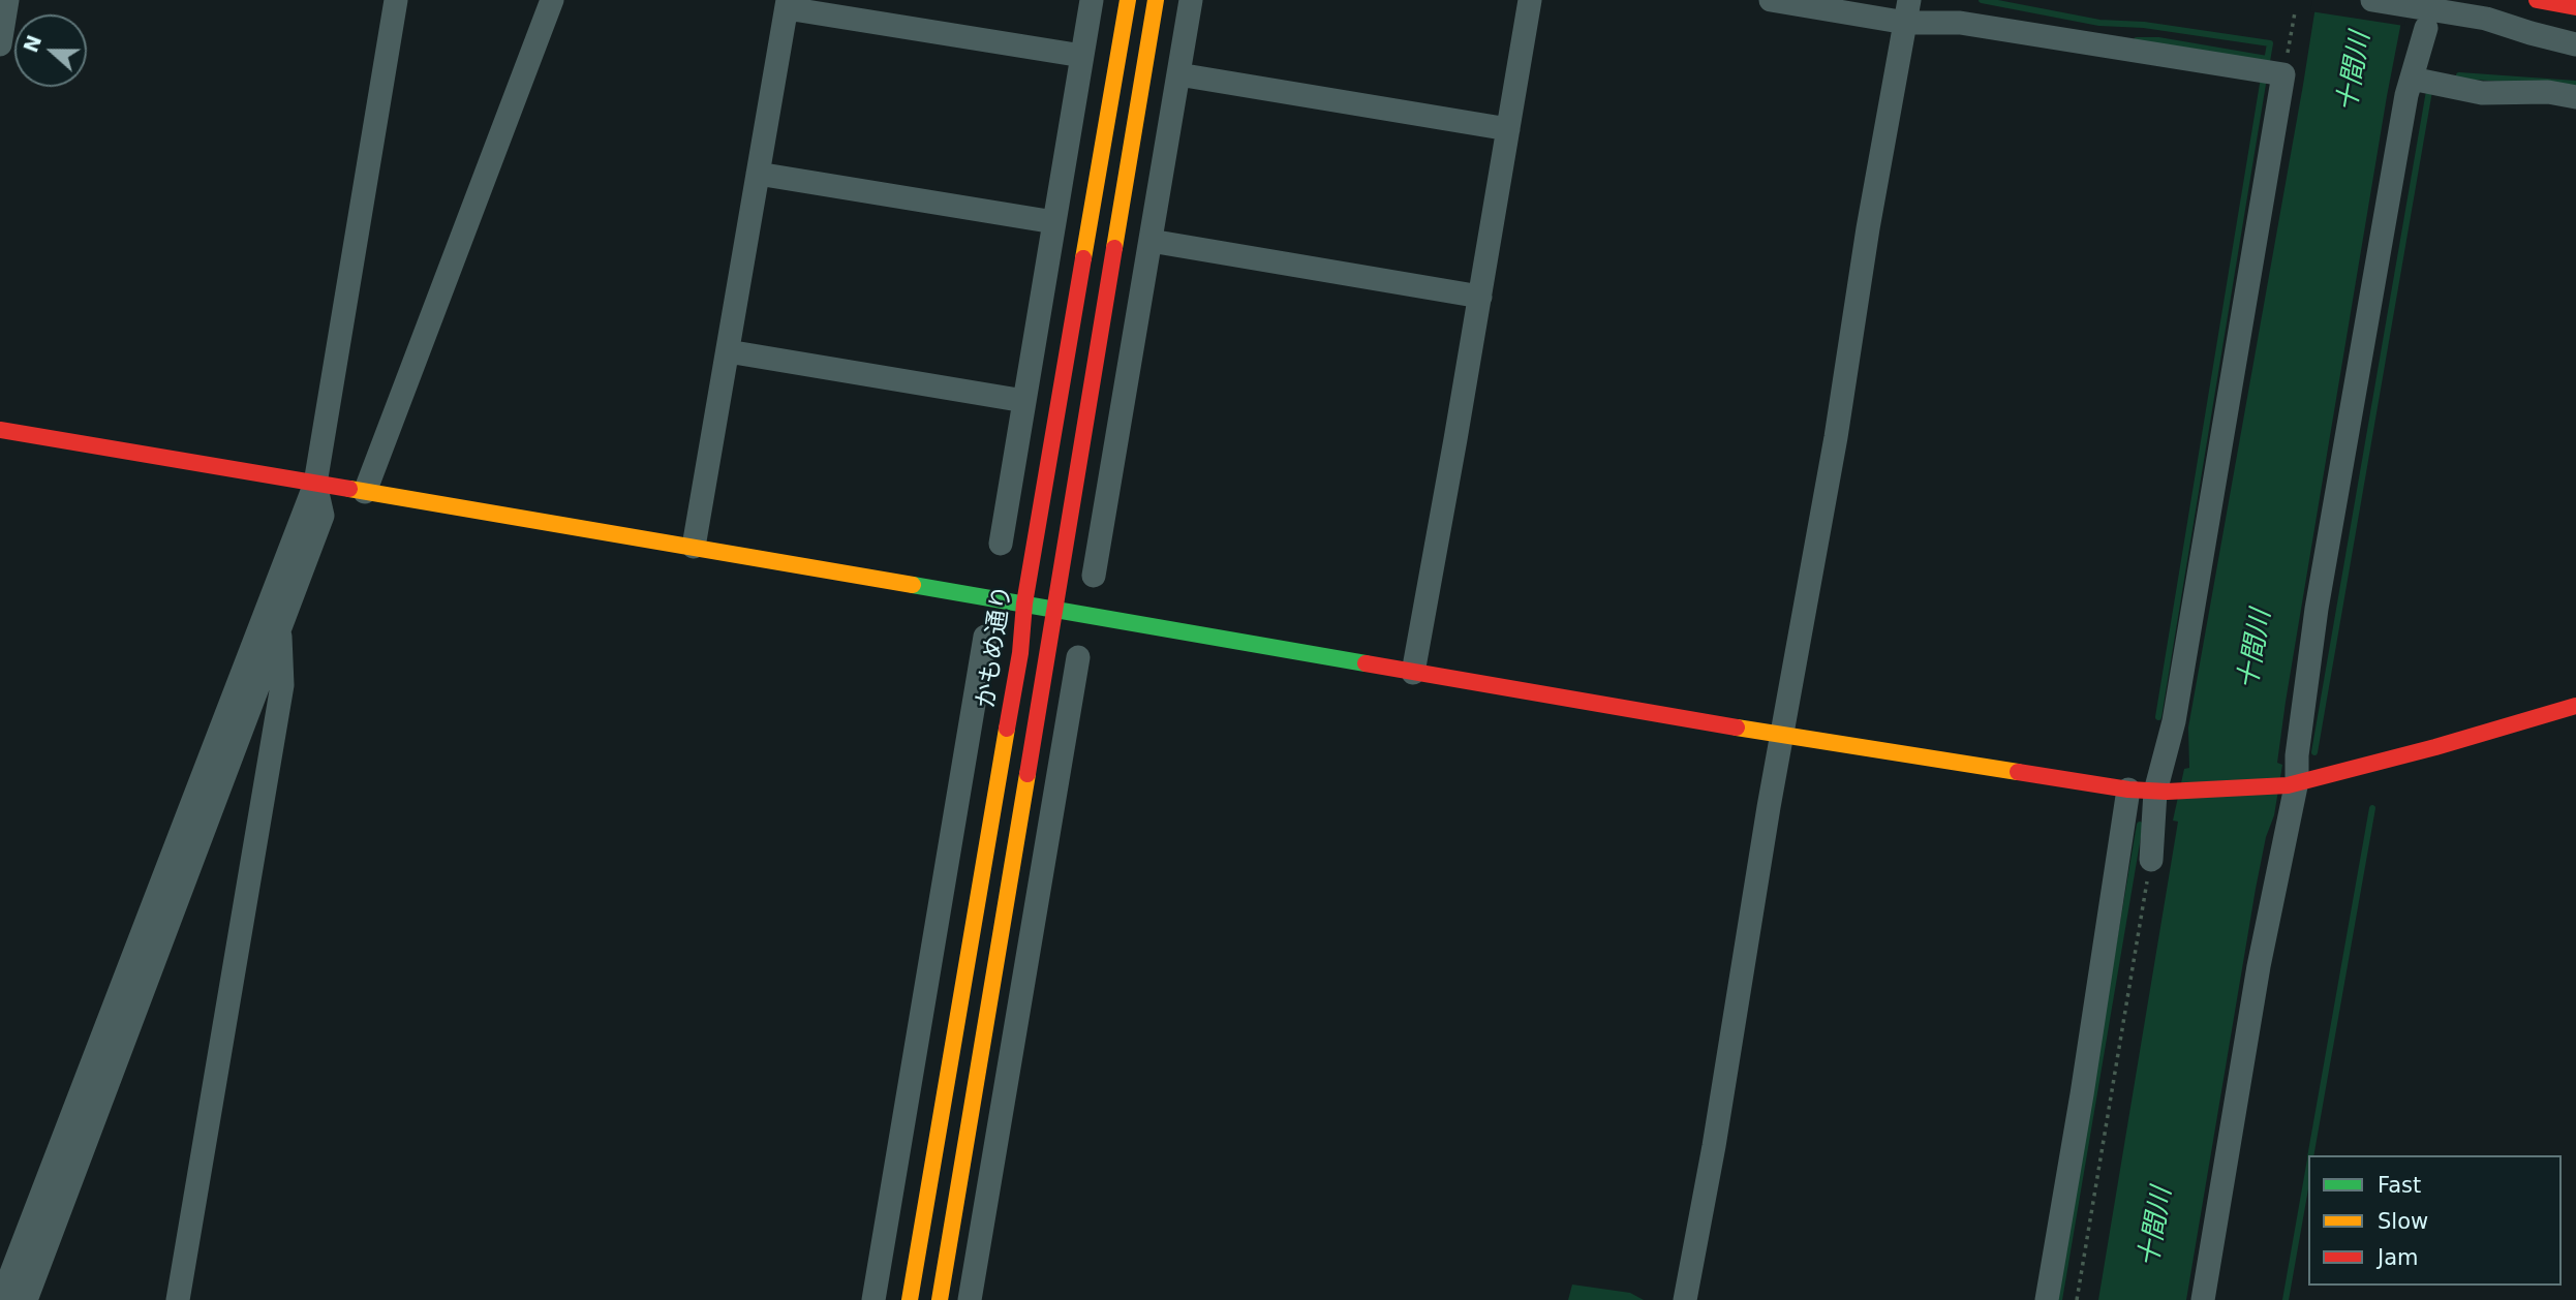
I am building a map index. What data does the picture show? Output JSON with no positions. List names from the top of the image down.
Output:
{
  "streets": {
    "main road": ["かもめ通り"]
  },
  "water": ["十間川"],
  "legend": ["Fast", "Slow", "Jam"],
  "north": "left"
}
